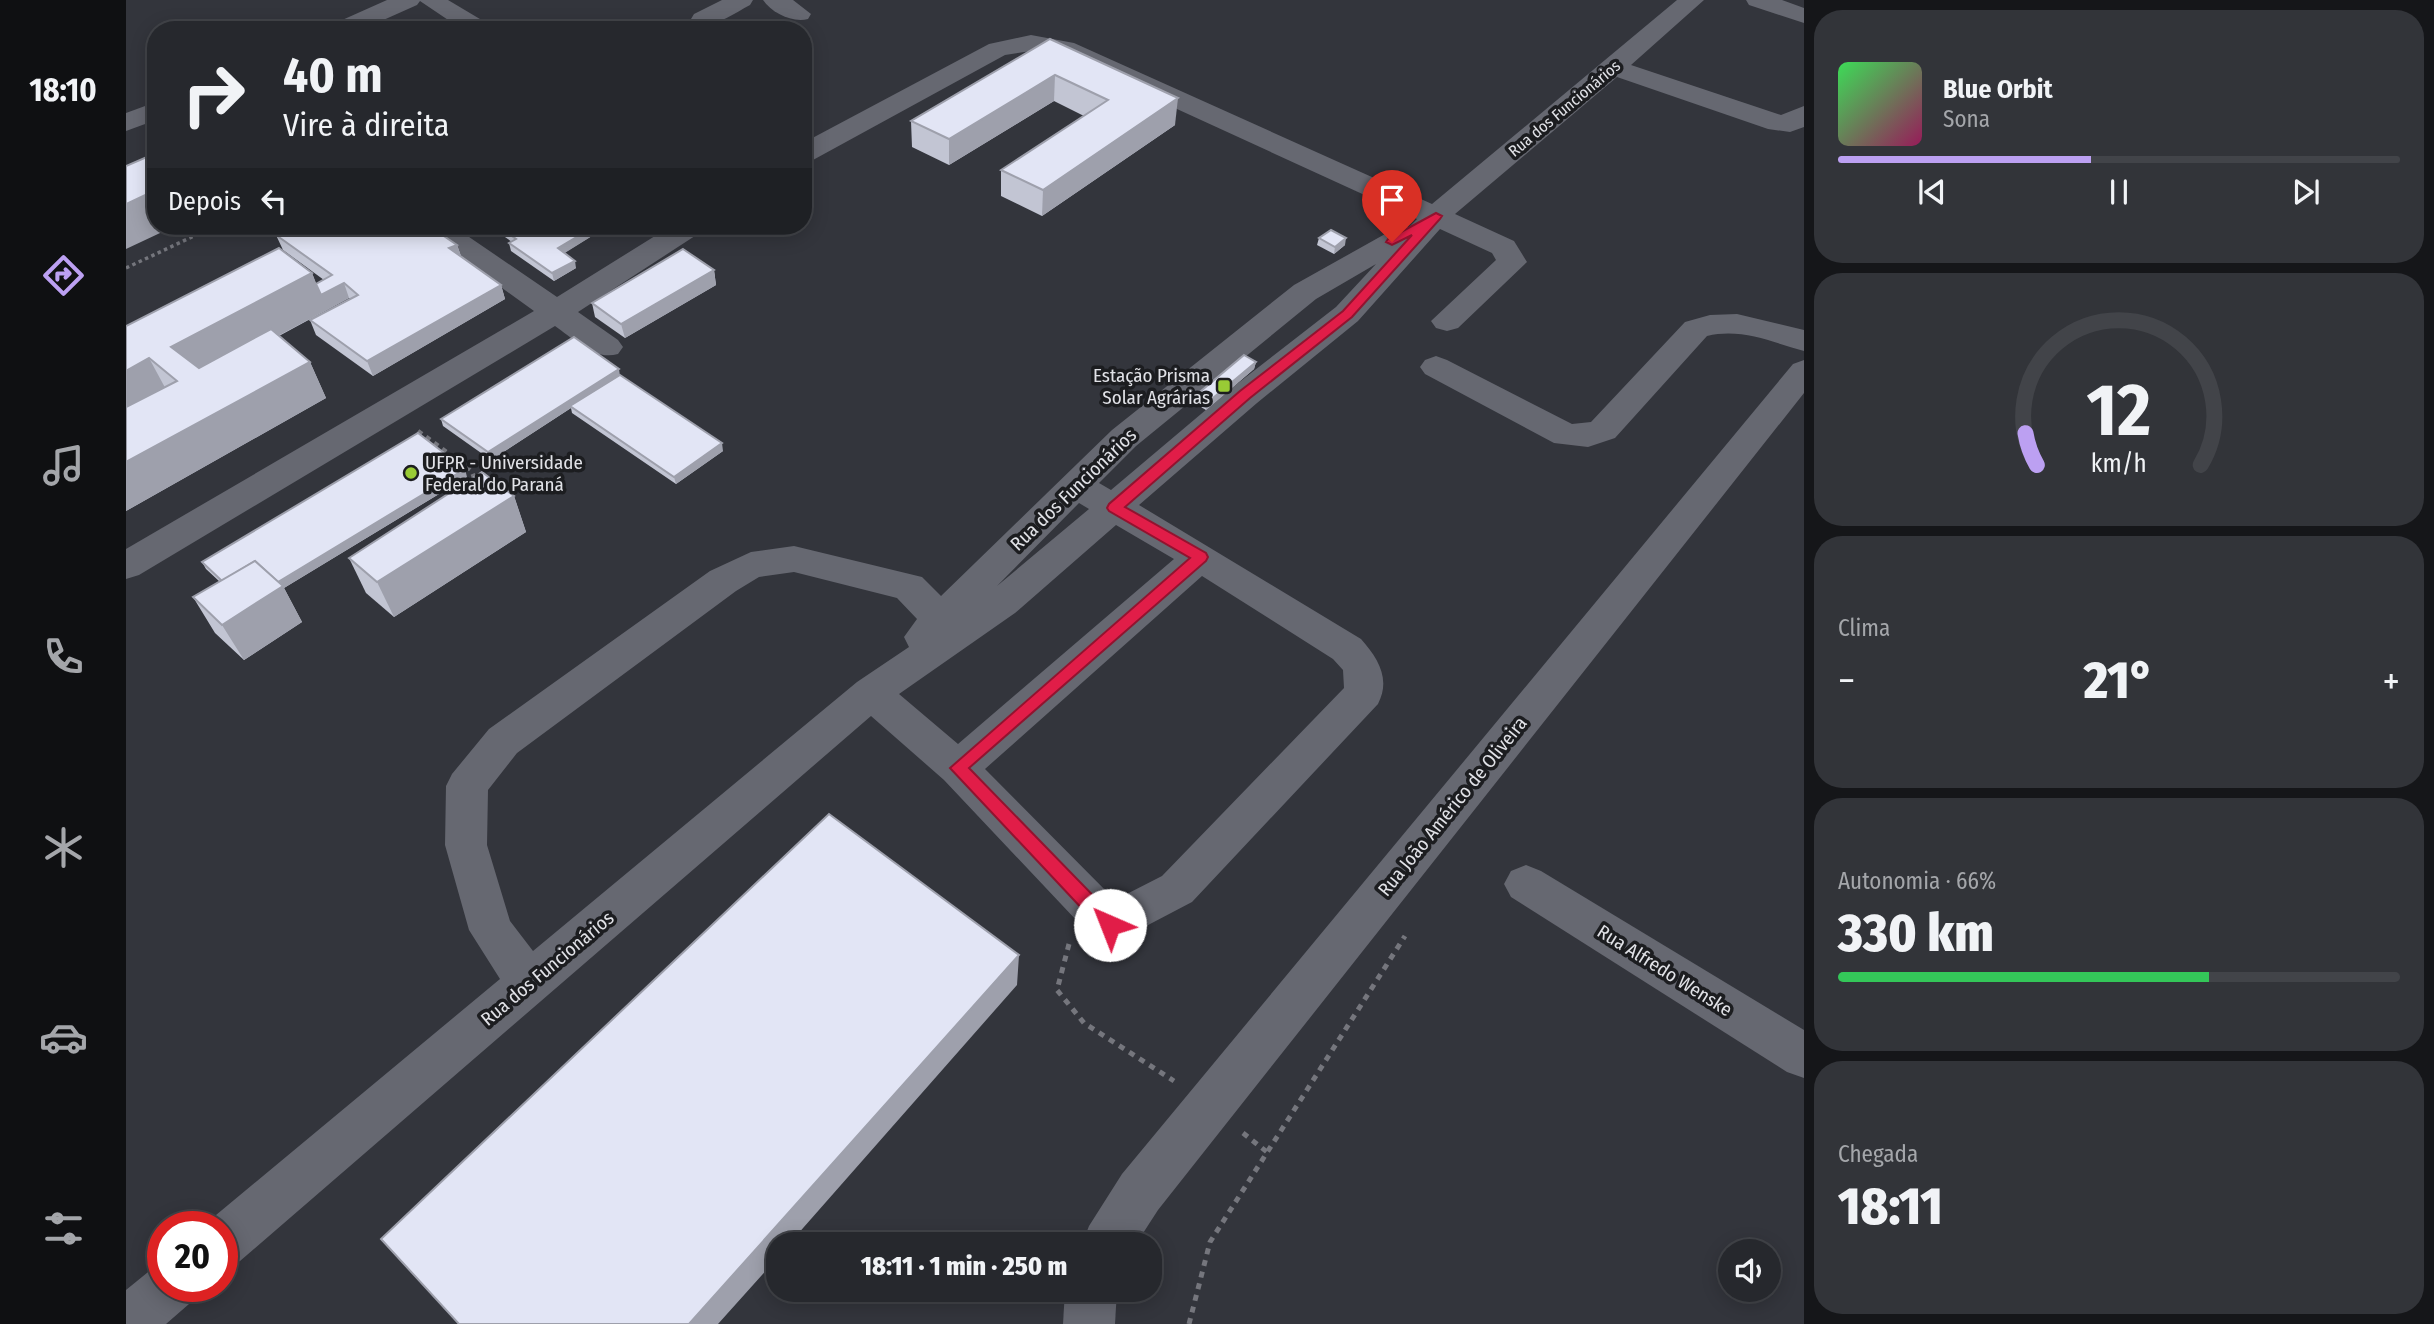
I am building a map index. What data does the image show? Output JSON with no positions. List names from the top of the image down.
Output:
{
  "streets": {
    "street": ["Rua dos Funcionários", "Rua João Américo de Oliveira", "Rua Alfredo Wenske"]
  },
  "places": {
    "transit": ["Estação Prisma Solar Agrárias"],
    "other": ["UFPR - Universidade Federal do Paraná"]
  },
  "page": {
    "tabs": "18:10",
    "turn": ["40 m", "Vire à direita"],
    "song": ["Blue Orbit", "Sona"],
    "then": "Depois",
    "tile": [
      "Clima",
      ["Autonomia · 66%", "330 km"],
      ["Chegada", "18:11"]
    ],
    "heat": ["−", "21°", "+"],
    "limit": "20",
    "trip": "18:11 · 1 min · 250 m",
    "gauge": ["12", "km/h"]
  }
}
